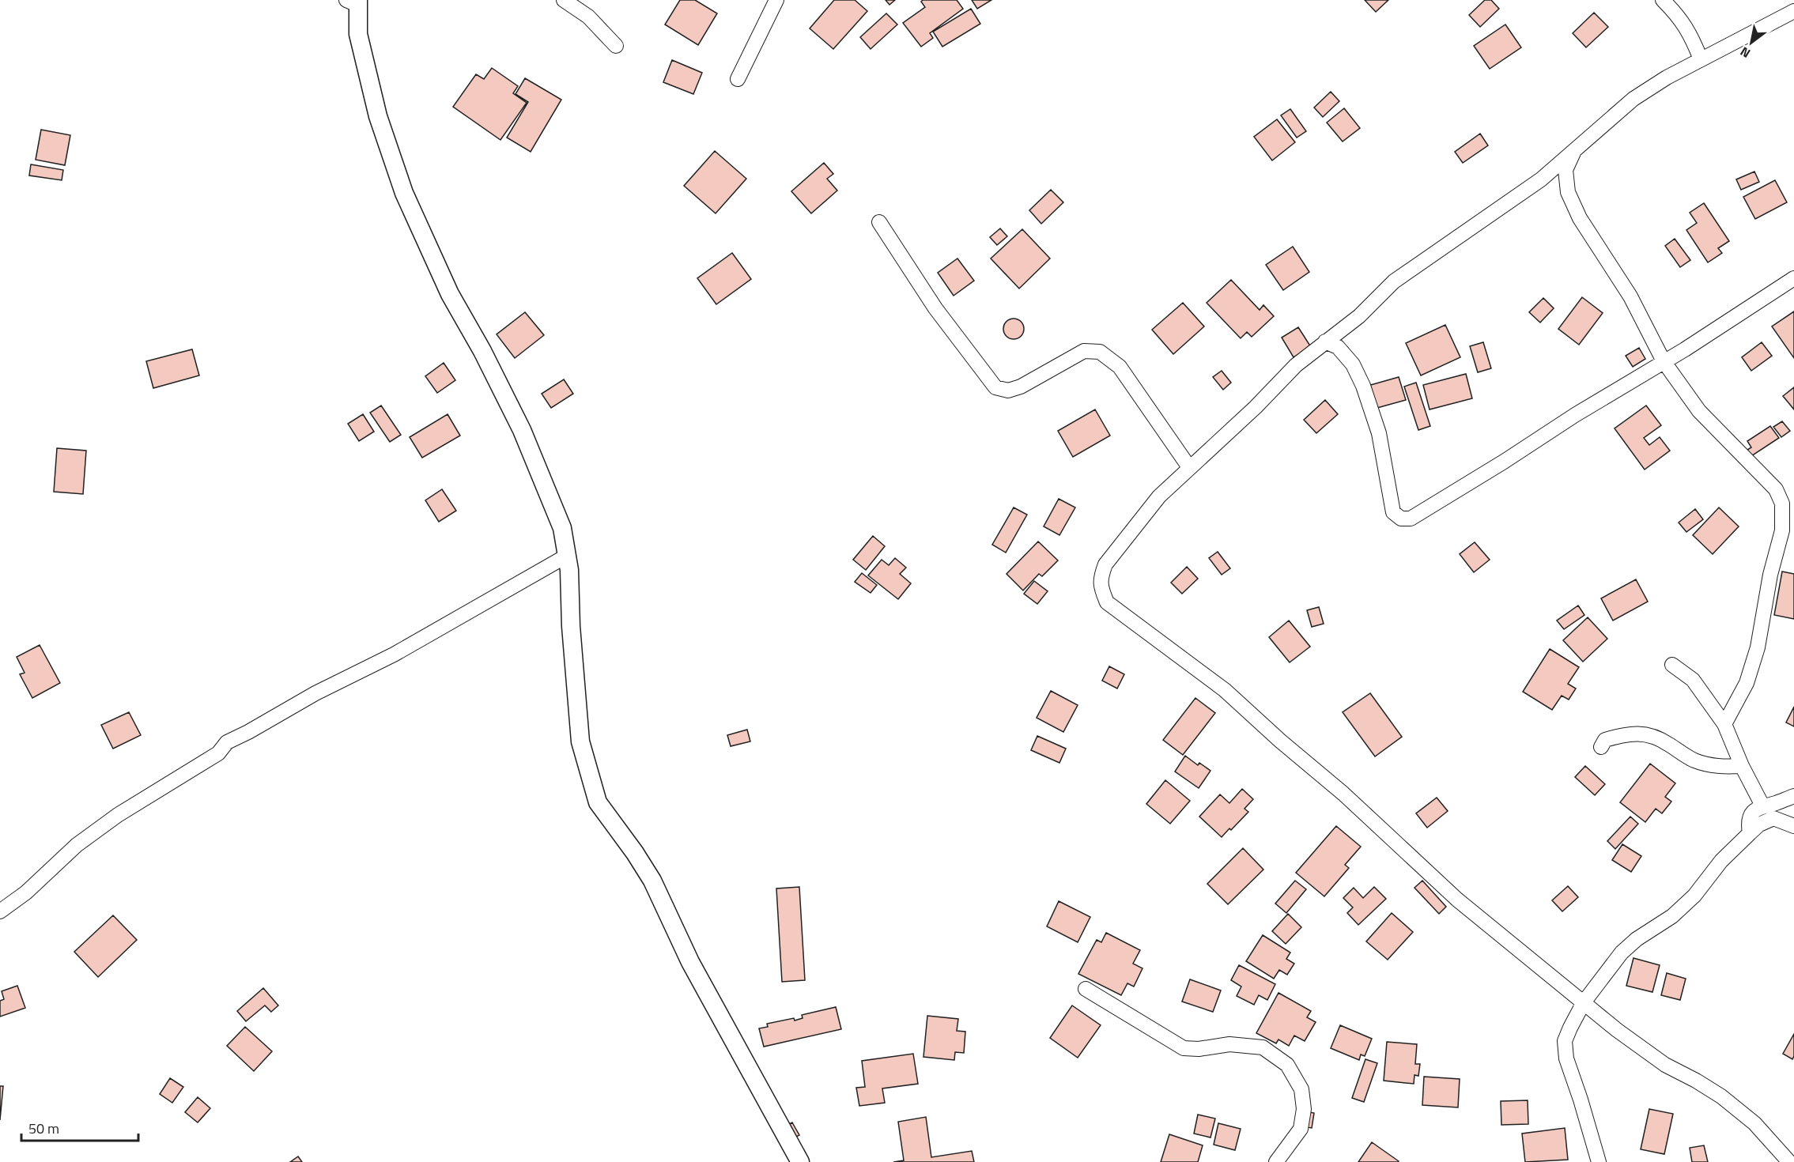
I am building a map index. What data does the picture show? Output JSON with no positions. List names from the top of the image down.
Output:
{
  "scale_bar": "50 m",
  "north": "bottom left"
}
